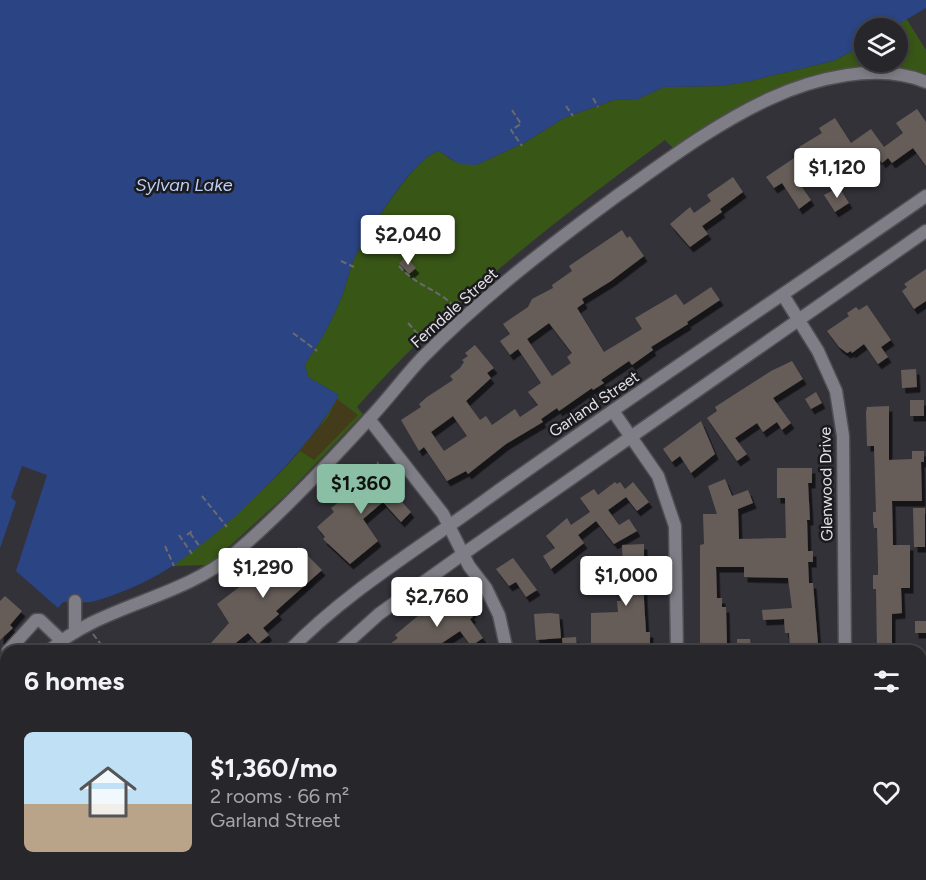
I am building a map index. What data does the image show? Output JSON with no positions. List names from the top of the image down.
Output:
{
  "streets": {
    "street": ["Ferndale Street", "Garland Street", "Glenwood Drive"]
  },
  "crossings": [
    ["Garland Street", "Glenwood Drive"]
  ],
  "water": ["Sylvan Lake"],
  "page": {
    "price": [
      "$1,120",
      "$2,040",
      "$1,360",
      "$1,290",
      "$1,000",
      "$2,760"
    ],
    "heading": "6 homes",
    "list": [
      {
        "name": "$1,360/mo",
        "note": "2 rooms · 66 m² · Garland Street"
      }
    ]
  }
}
